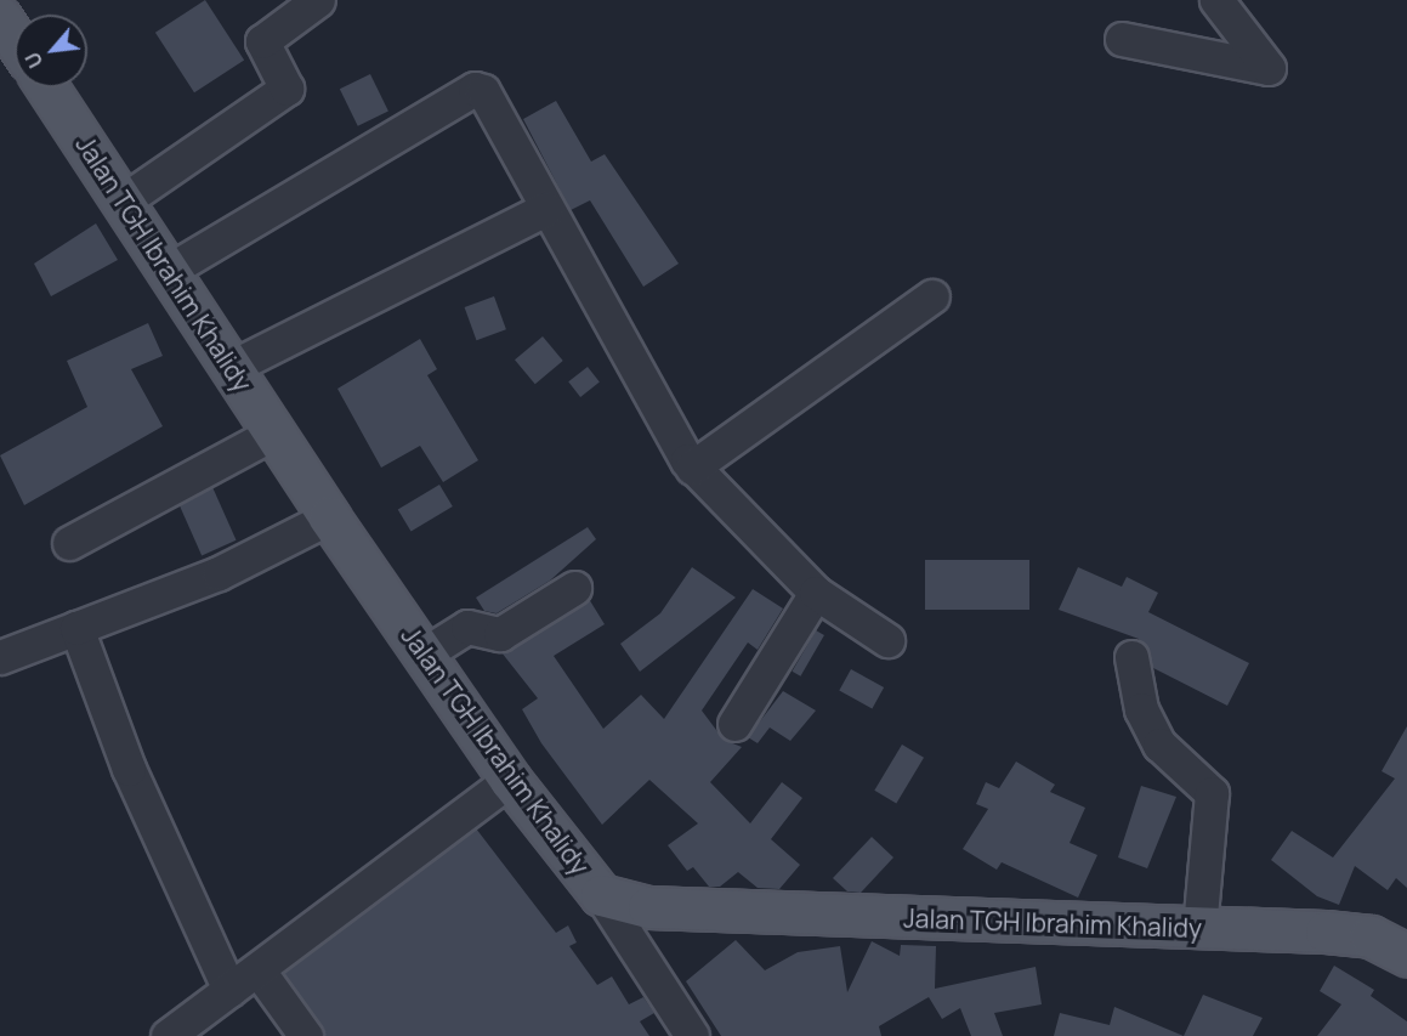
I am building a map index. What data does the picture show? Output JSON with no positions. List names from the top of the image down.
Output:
{
  "streets": {
    "main road": ["Jalan TGH Ibrahim Khalidy"]
  },
  "north": "bottom left"
}
